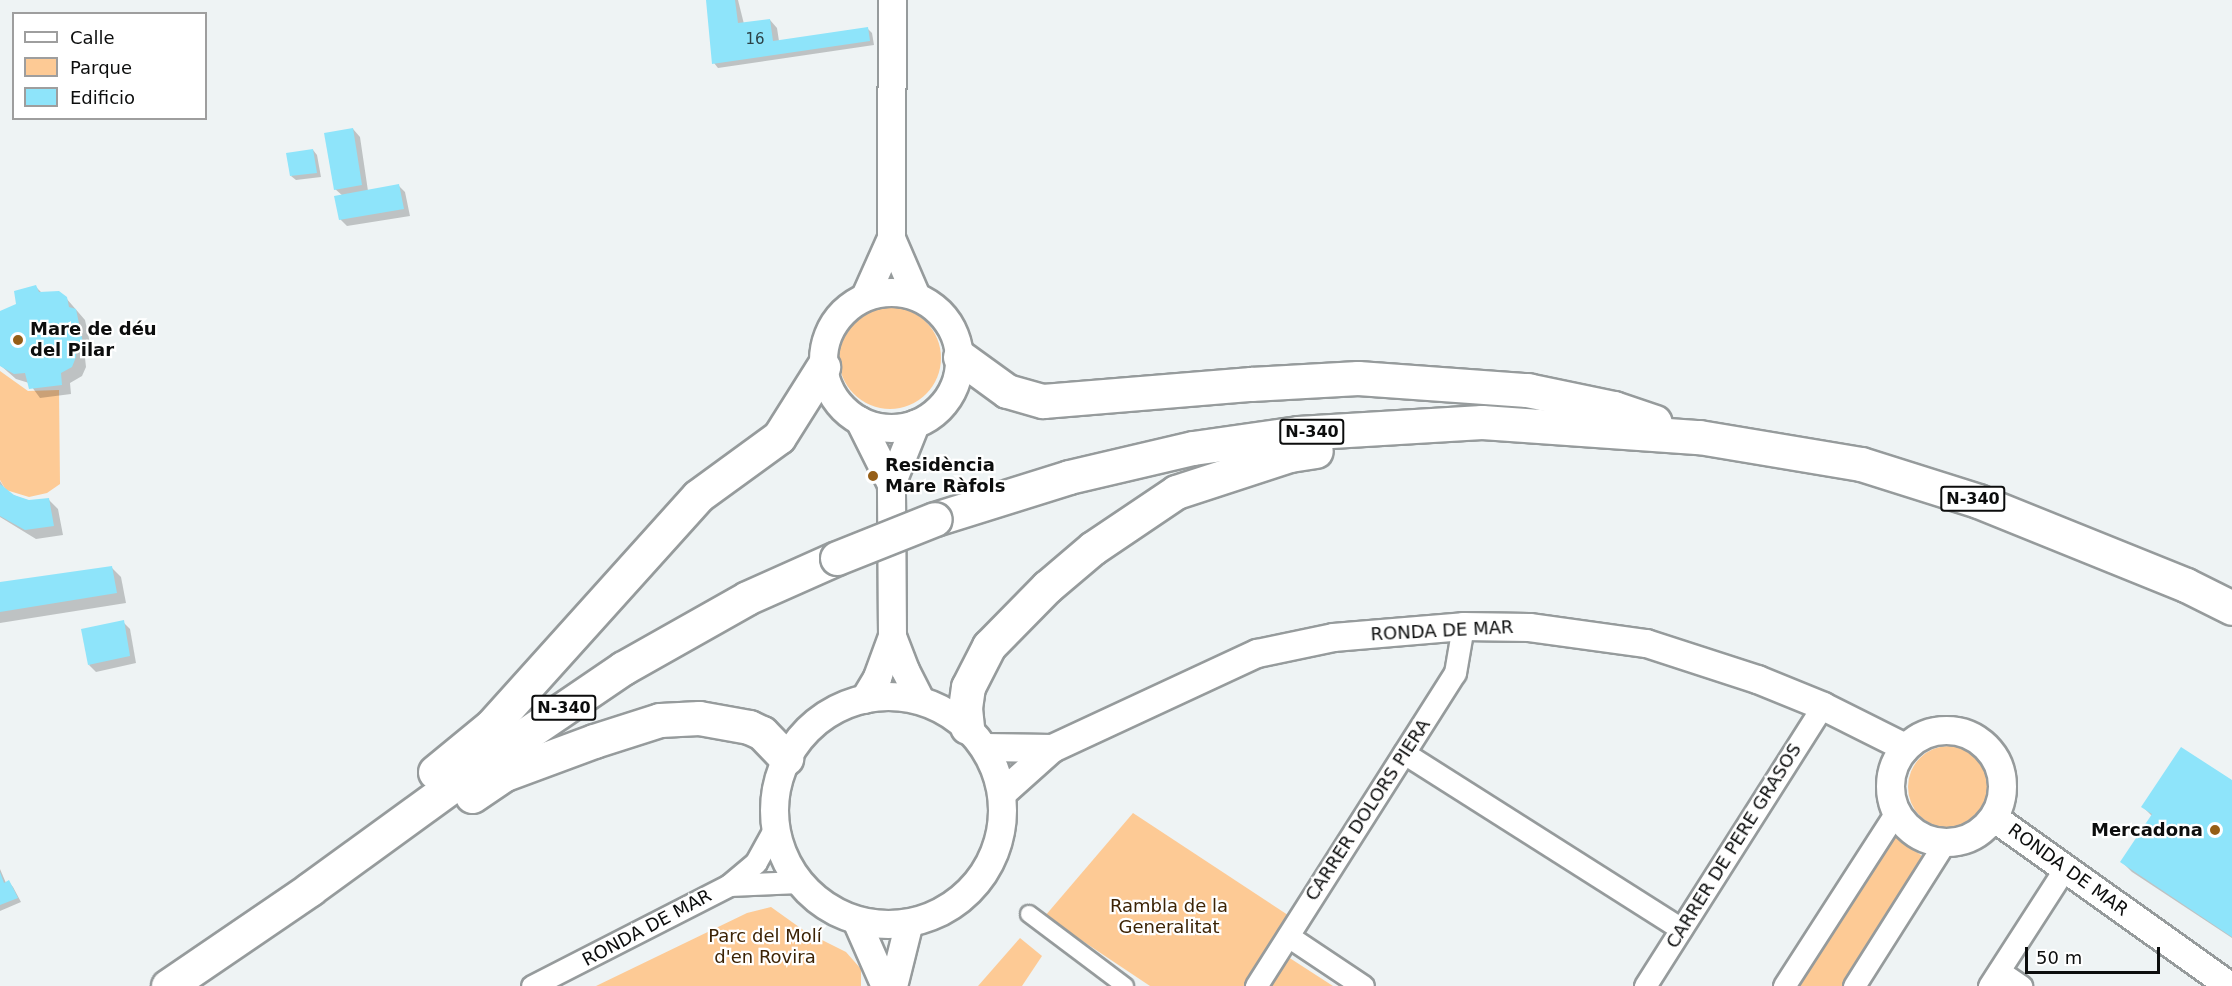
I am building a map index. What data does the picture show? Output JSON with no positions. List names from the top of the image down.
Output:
{
  "streets": {
    "highway": ["N-340"],
    "street": ["RONDA DE MAR", "CARRER DOLORS PIERA", "CARRER DE PERE GRASOS"]
  },
  "crossings": [
    ["RONDA DE MAR", "CARRER DOLORS PIERA"],
    ["RONDA DE MAR", "CARRER DE PERE GRASOS"]
  ],
  "parks": ["Rambla de la Generalitat", "Parc del Molí d'en Rovira"],
  "places": ["Mare de déu del Pilar", "Residència Mare Ràfols", "Mercadona"],
  "house_numbers": ["16"],
  "legend": ["Calle", "Parque", "Edificio"],
  "scale_bar": "50 m"
}
